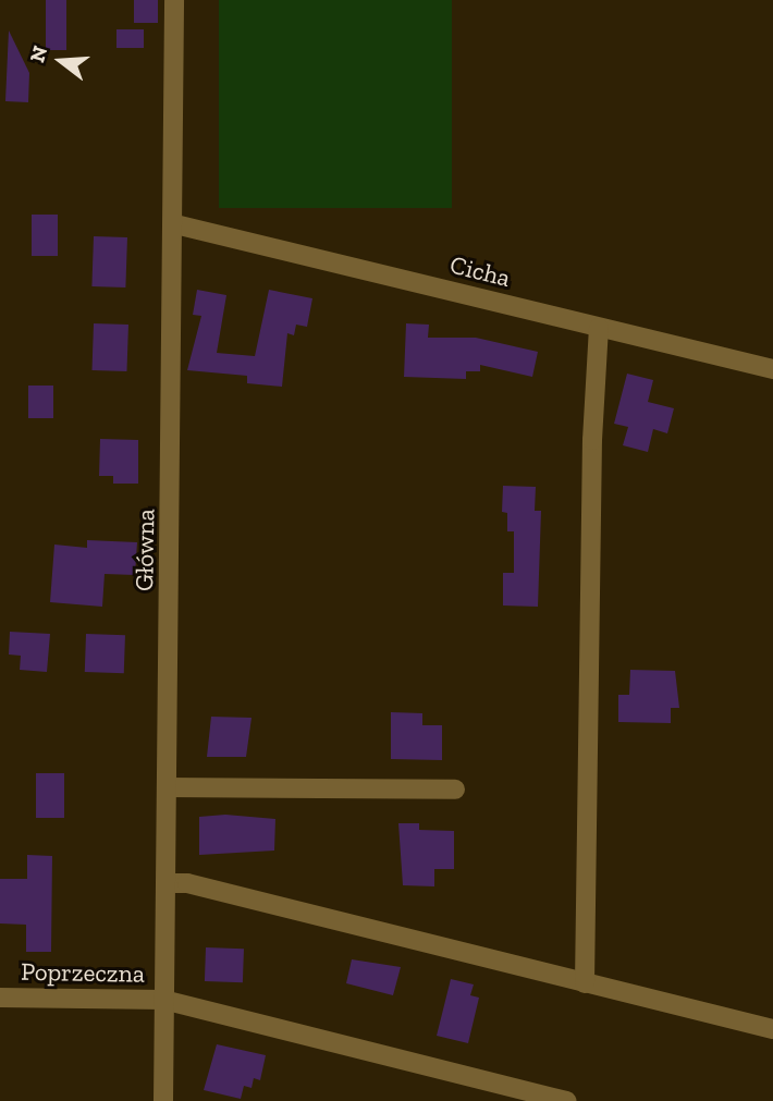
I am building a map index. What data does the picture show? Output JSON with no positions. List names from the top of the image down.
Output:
{
  "streets": {
    "street": ["Cicha", "Główna", "Poprzeczna"]
  },
  "crossings": [
    ["Cicha", "Główna"],
    ["Główna", "Poprzeczna"]
  ],
  "north": "left"
}
